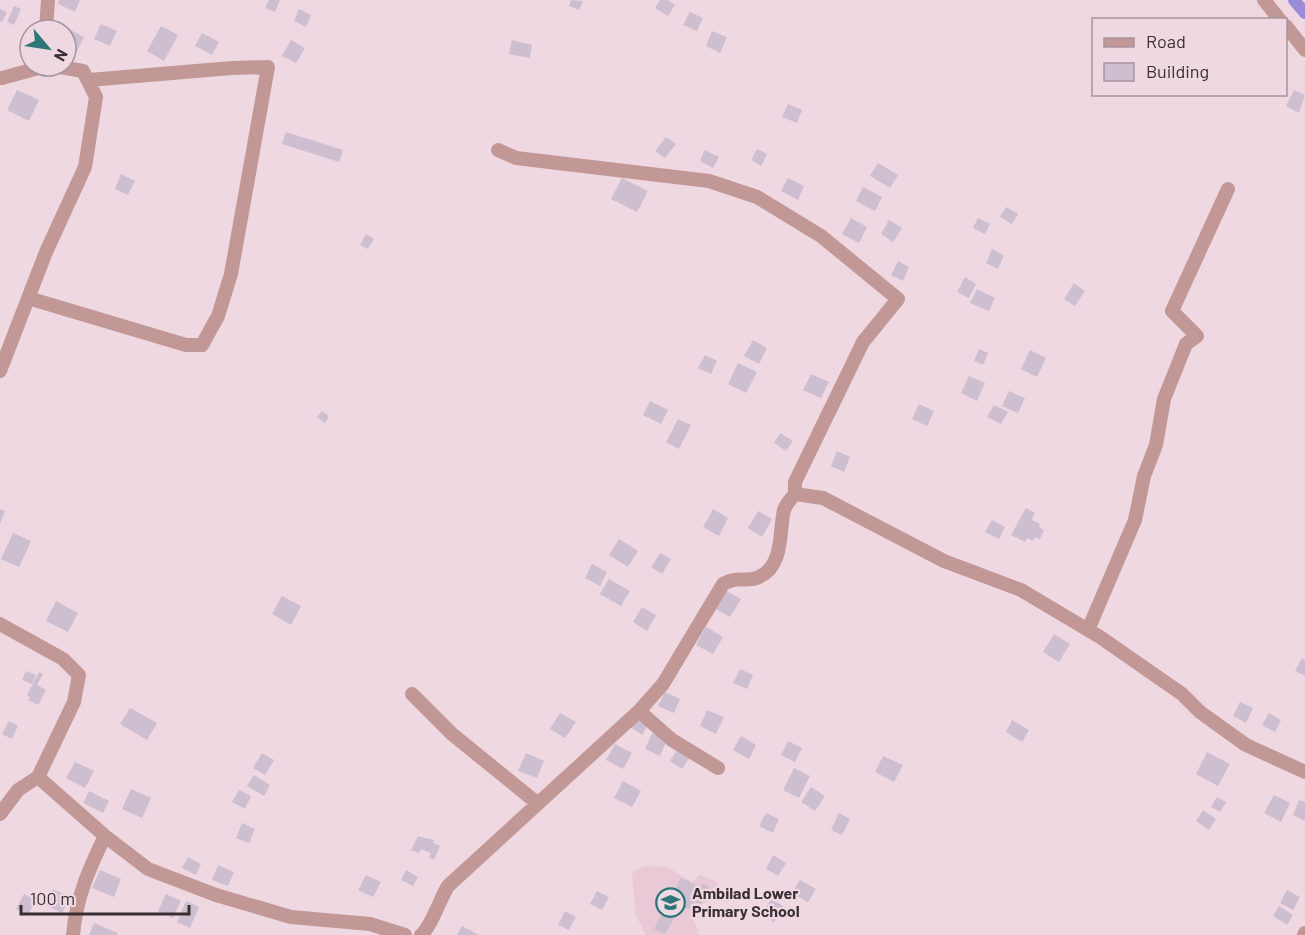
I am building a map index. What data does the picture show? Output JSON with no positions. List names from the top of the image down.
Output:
{
  "places": {
    "school or university": ["Ambilad Lower Primary School"]
  },
  "legend": ["Road", "Building"],
  "scale_bar": "100 m",
  "north": "bottom right"
}
